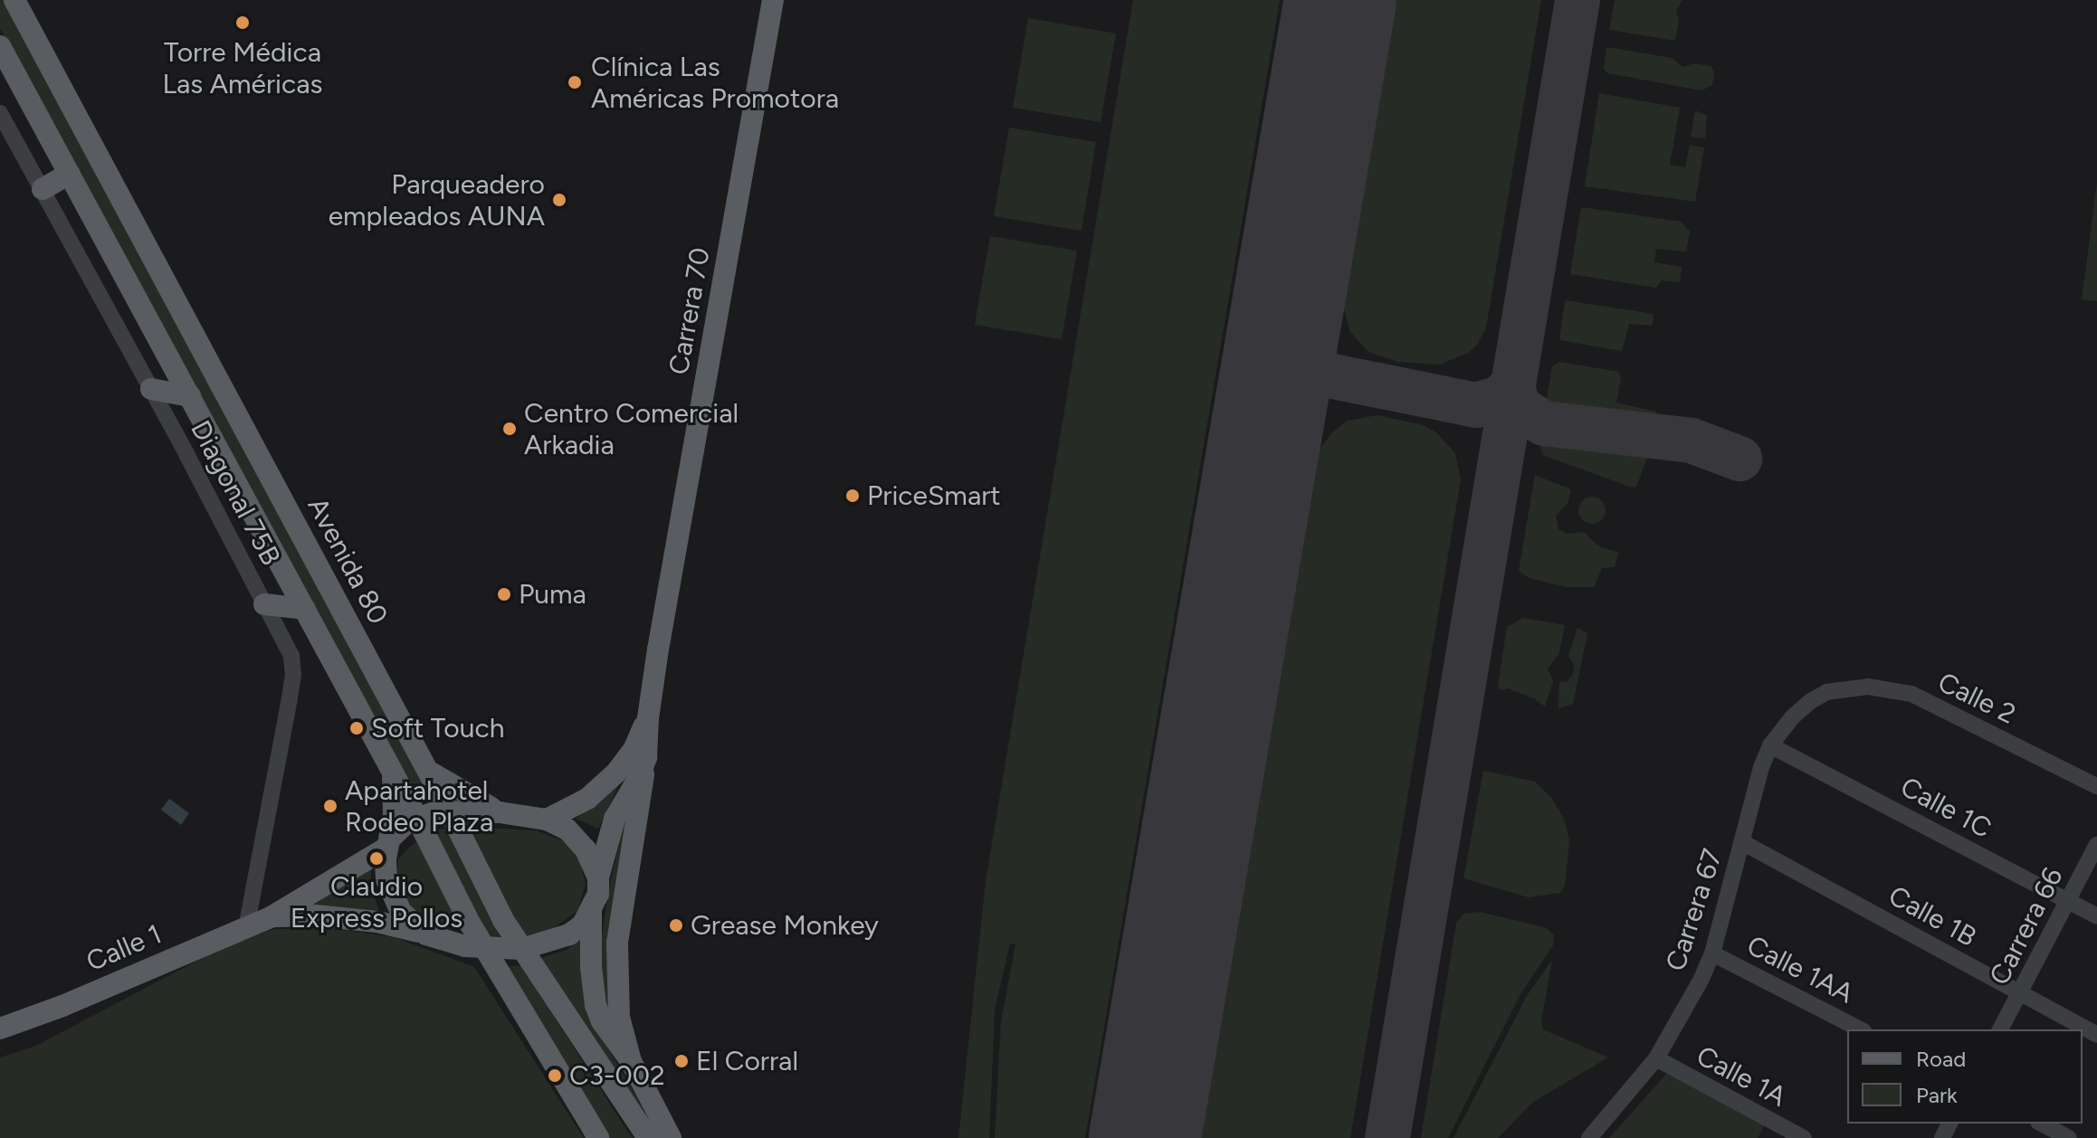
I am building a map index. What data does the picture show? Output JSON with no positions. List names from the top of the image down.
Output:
{
  "streets": {
    "main road": ["Carrera 70", "Avenida 80", "Calle 1"],
    "street": [
      "Diagonal 75B",
      "Calle 2",
      "Calle 1C",
      "Carrera 67",
      "Calle 1B",
      "Carrera 66",
      "Calle 1AA",
      "Calle 1A"
    ]
  },
  "crossings": [
    ["Carrera 70", "Calle 1"],
    ["Diagonal 75B", "Calle 1"],
    ["Avenida 80", "Calle 1"],
    ["Calle 2", "Carrera 67"],
    ["Calle 1C", "Carrera 67"],
    ["Calle 1C", "Carrera 66"],
    ["Carrera 67", "Calle 1B"],
    ["Carrera 67", "Calle 1AA"],
    ["Carrera 67", "Calle 1A"],
    ["Calle 1B", "Carrera 66"]
  ],
  "places": [
    "Torre Médica Las Américas",
    "Clínica Las Américas Promotora",
    "Parqueadero empleados AUNA",
    "Centro Comercial Arkadia",
    "PriceSmart",
    "Puma",
    "Soft Touch",
    "Apartahotel Rodeo Plaza",
    "Claudio Express Pollos",
    "Grease Monkey",
    "El Corral",
    "C3-002"
  ],
  "legend": ["Road", "Park"]
}
